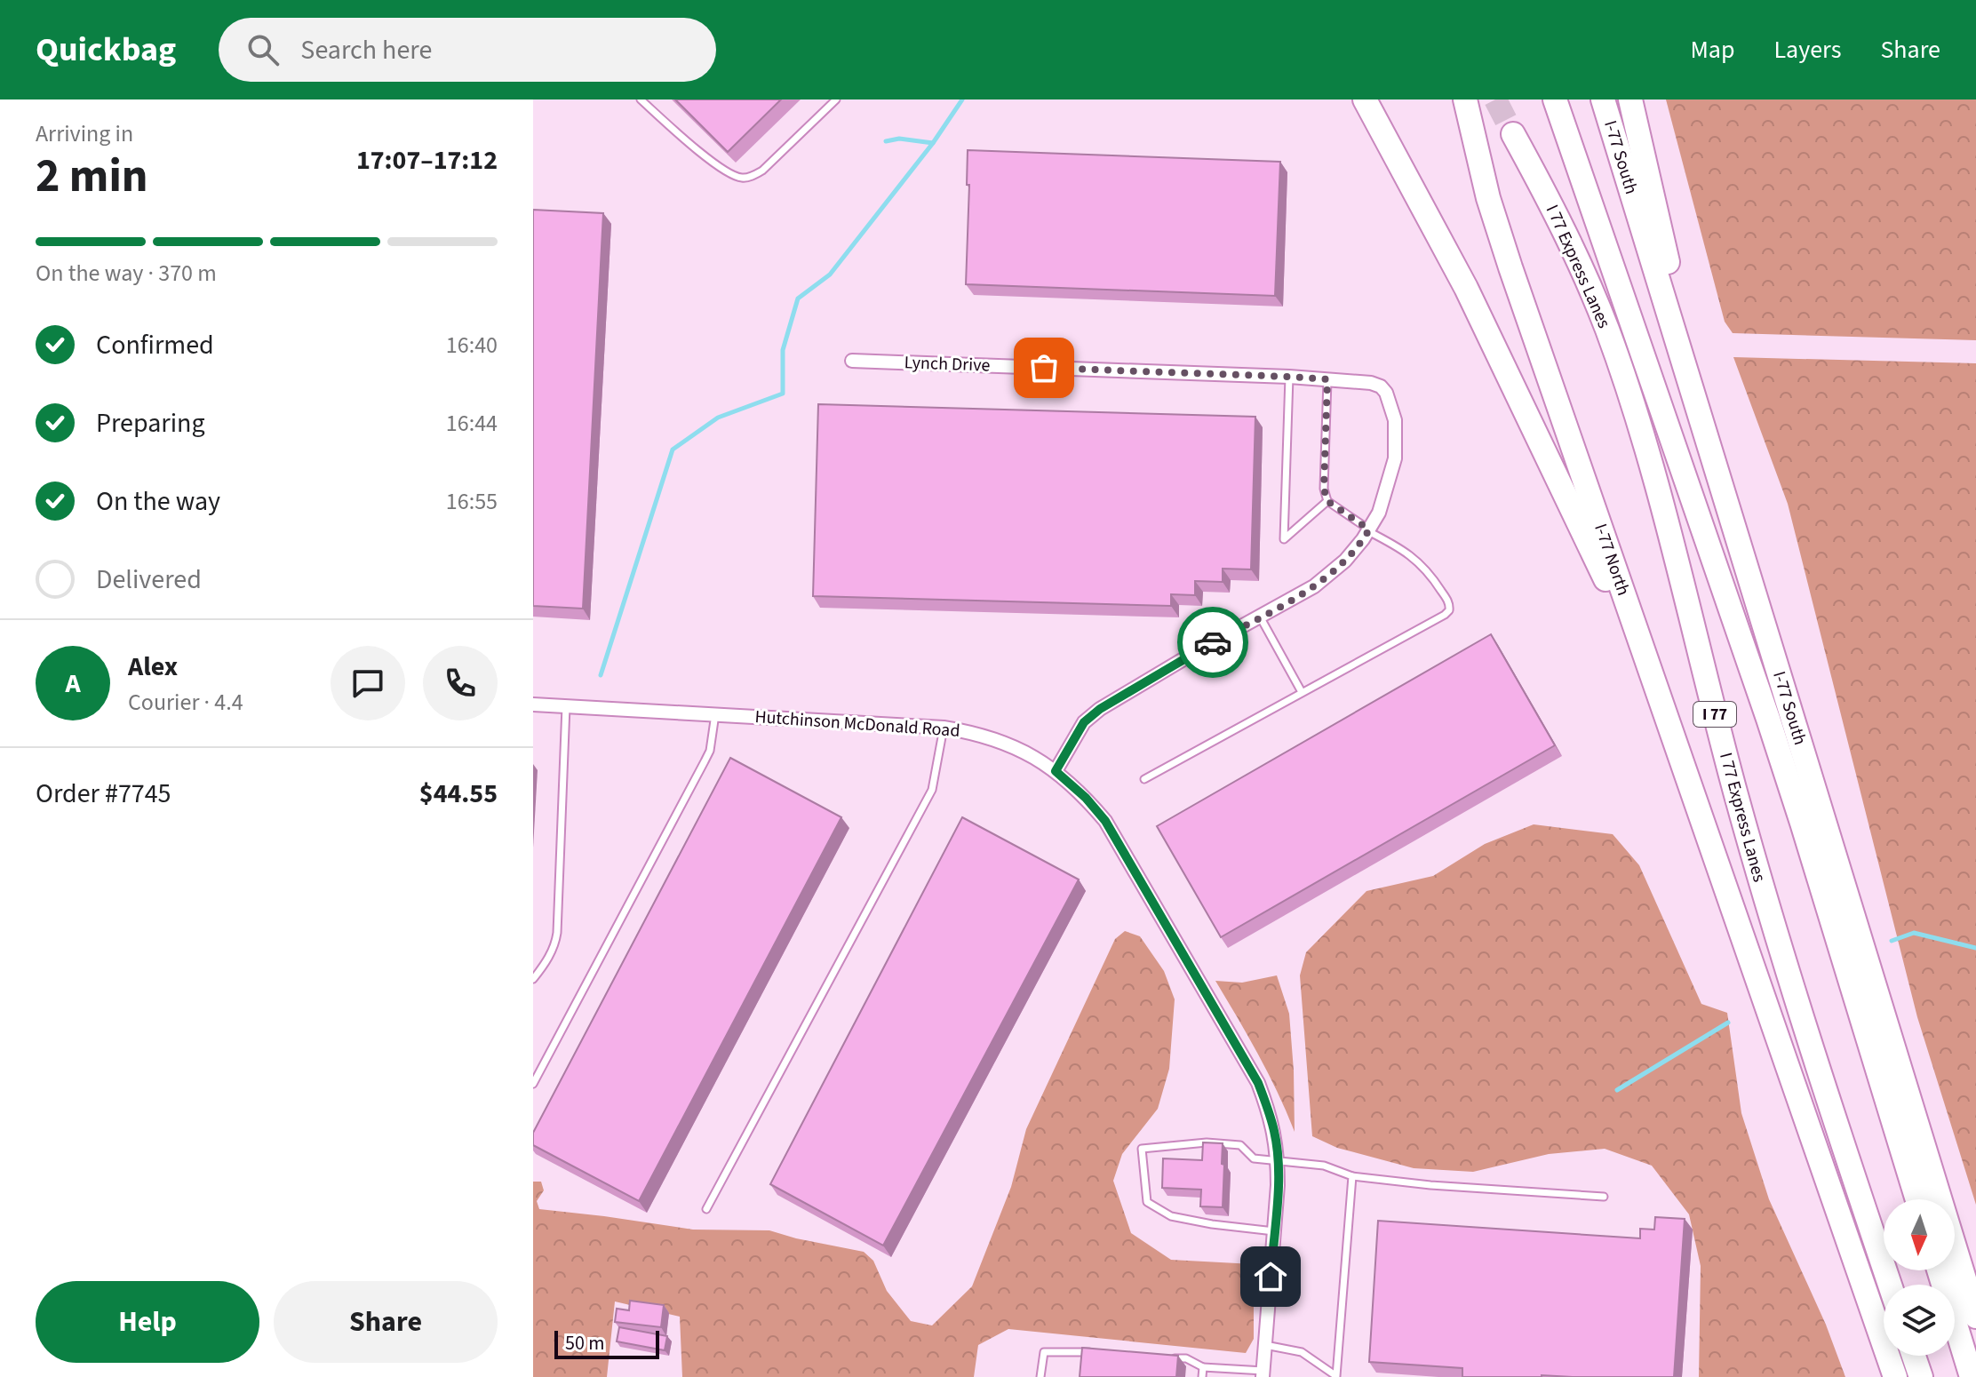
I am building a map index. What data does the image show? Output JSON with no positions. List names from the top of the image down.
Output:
{
  "streets": {
    "highway": [
      "I-77 South",
      "I 77 Express Lanes",
      "I-77 North",
      "I 77"
    ],
    "street": ["Lynch Drive", "Hutchinson McDonald Road"]
  },
  "crossings": [
    ["Lynch Drive", "Hutchinson McDonald Road"]
  ],
  "scale_bar": "50 m",
  "north": "bottom",
  "page": {
    "header": "Quickbag",
    "search": "Search here",
    "nav": ["Map", "Layers", "Share"],
    "heading": ["2 min", "Arriving in", "17:07–17:12"],
    "panel": [
      "Alex",
      "Courier · 4.4",
      "Order #7745",
      "$44.55"
    ],
    "bar": "On the way · 370 m",
    "list": [
      ["Confirmed", "16:40"],
      ["Preparing", "16:44"],
      ["On the way", "16:55"],
      "Delivered"
    ],
    "round": "A",
    "buttons": ["Help", "Share"],
    "scale": "50 m"
  }
}
